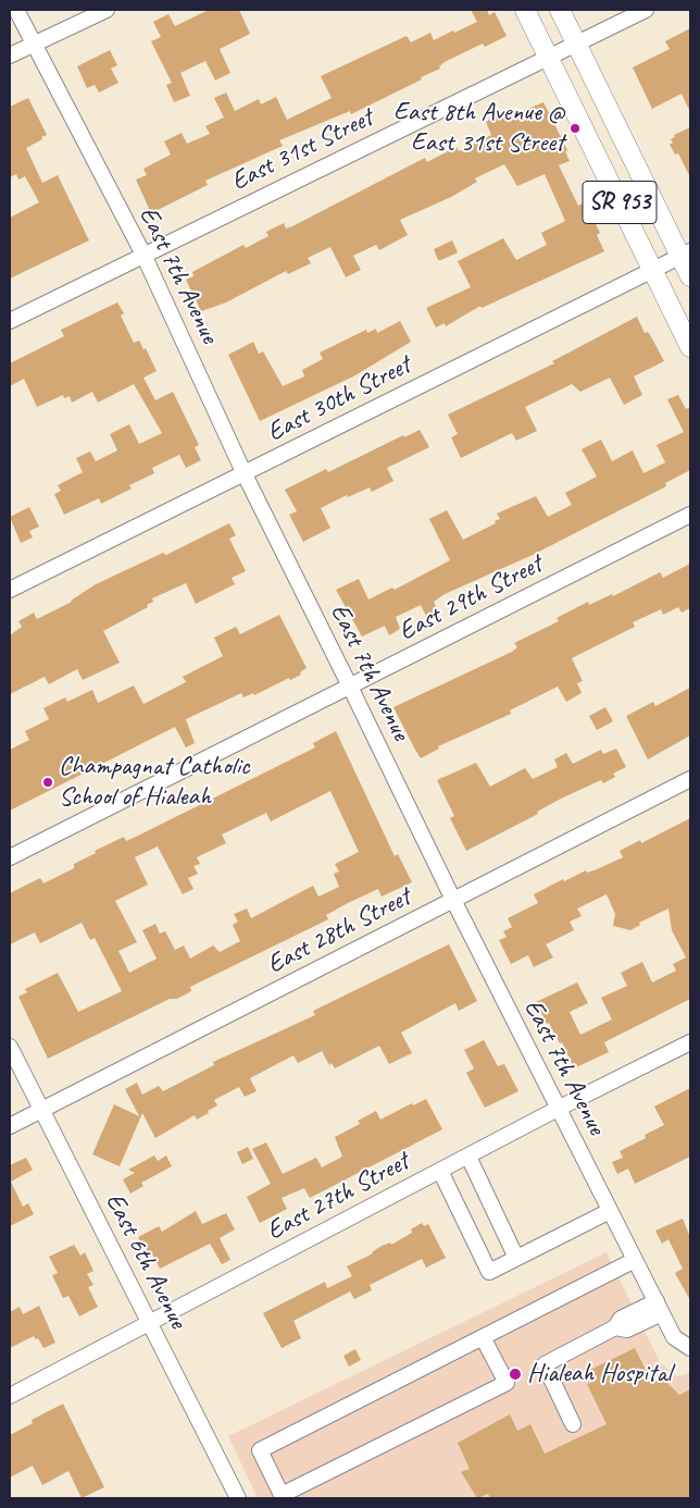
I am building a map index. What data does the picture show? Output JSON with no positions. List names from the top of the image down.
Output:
{
  "streets": {
    "main road": ["SR 953"],
    "street": [
      "East 31st Street",
      "East 7th Avenue",
      "East 30th Street",
      "East 29th Street",
      "East 28th Street",
      "East 27th Street",
      "East 6th Avenue"
    ]
  },
  "crossings": [
    ["East 31st Street", "SR 953"],
    ["East 31st Street", "East 7th Avenue"],
    ["SR 953", "East 30th Street"],
    ["East 7th Avenue", "East 30th Street"],
    ["East 7th Avenue", "East 29th Street"],
    ["East 7th Avenue", "East 28th Street"],
    ["East 7th Avenue", "East 27th Street"],
    ["East 28th Street", "East 6th Avenue"],
    ["East 27th Street", "East 6th Avenue"]
  ],
  "places": ["East 8th Avenue @ East 31st Street", "Champagnat Catholic School of Hialeah", "Hialeah Hospital"]
}
